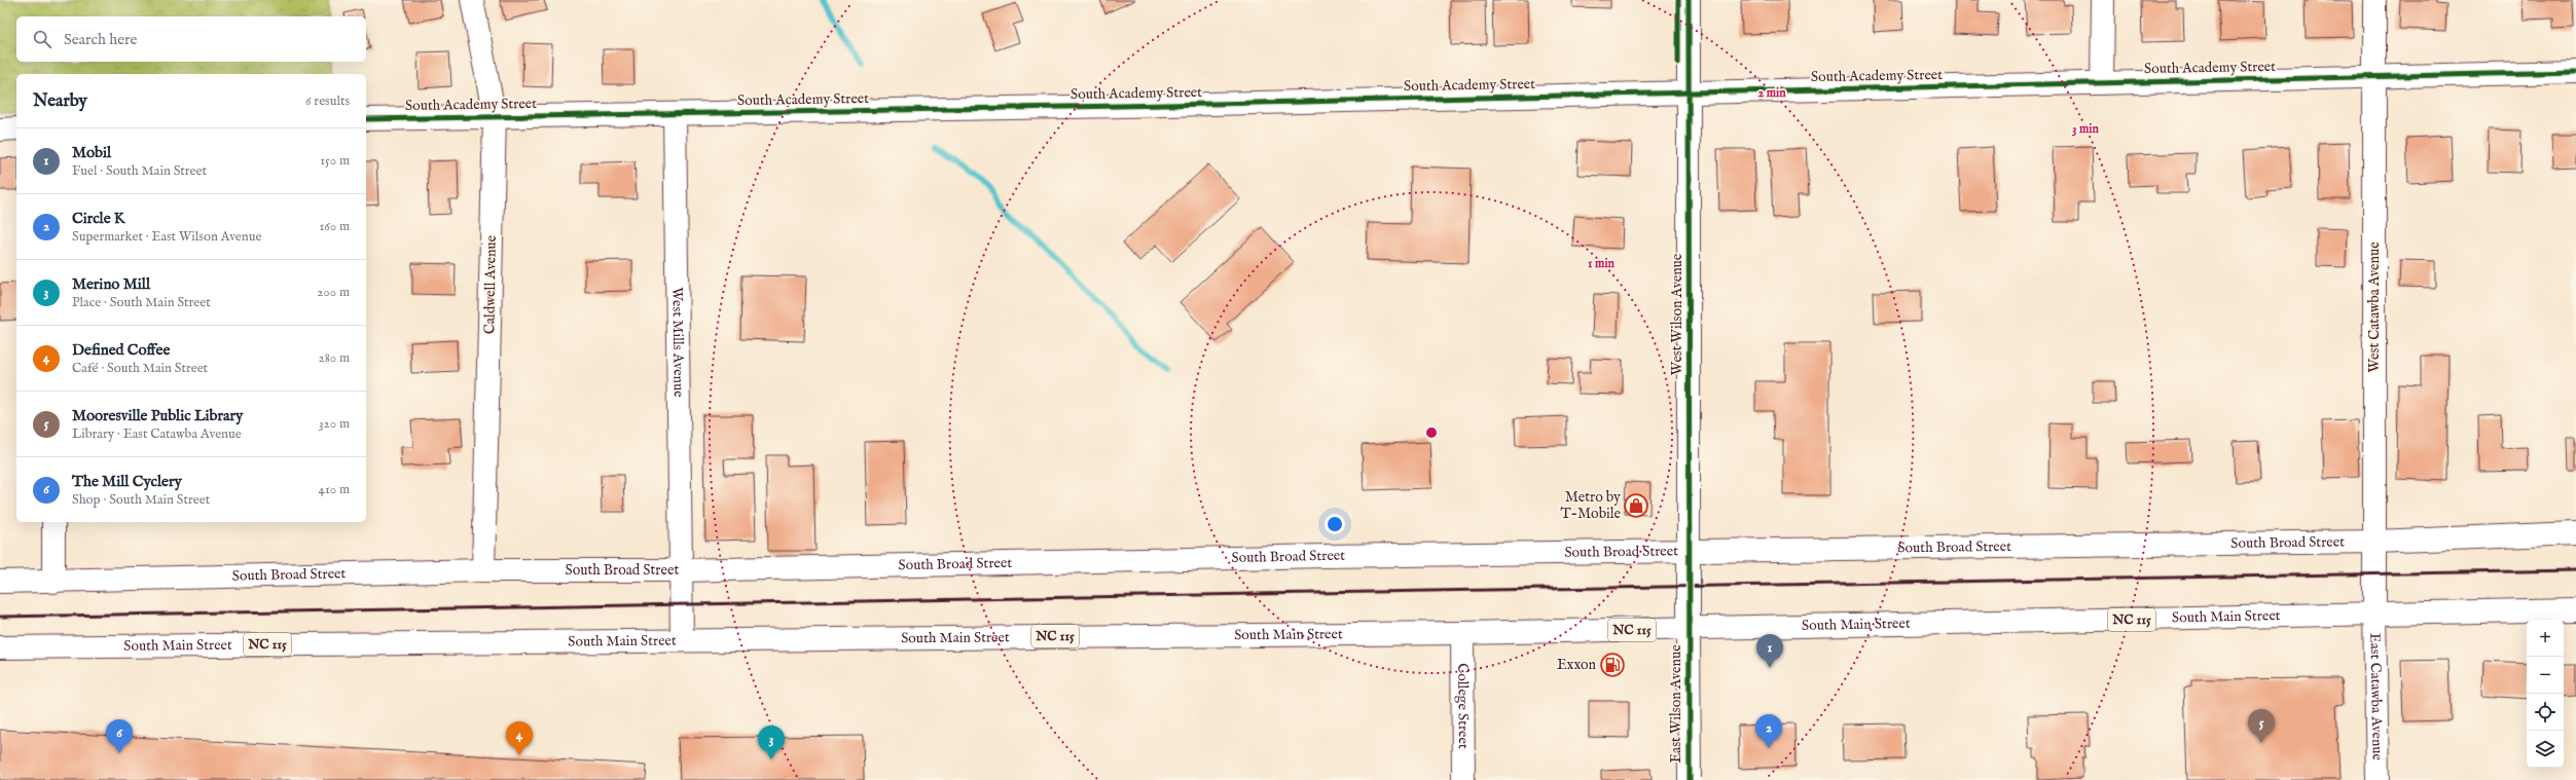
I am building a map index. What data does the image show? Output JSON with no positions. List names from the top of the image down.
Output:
{
  "streets": {
    "street": [
      "South Academy Street",
      "Caldwell Avenue",
      "West Catawba Avenue",
      "West Wilson Avenue",
      "West Mills Avenue",
      "South Broad Street",
      "South Main Street",
      "NC 115",
      "East Catawba Avenue",
      "East Wilson Avenue",
      "College Street"
    ]
  },
  "crossings": [
    ["South Academy Street", "Caldwell Avenue"],
    ["South Academy Street", "West Catawba Avenue"],
    ["South Academy Street", "West Wilson Avenue"],
    ["South Academy Street", "West Mills Avenue"],
    ["Caldwell Avenue", "South Broad Street"],
    ["West Catawba Avenue", "South Broad Street"],
    ["West Catawba Avenue", "South Main Street"],
    ["West Catawba Avenue", "East Catawba Avenue"],
    ["West Wilson Avenue", "South Broad Street"],
    ["West Wilson Avenue", "South Main Street"],
    ["West Wilson Avenue", "East Wilson Avenue"],
    ["West Mills Avenue", "South Broad Street"],
    ["West Mills Avenue", "South Main Street"],
    ["South Main Street", "East Catawba Avenue"],
    ["South Main Street", "East Wilson Avenue"],
    ["South Main Street", "College Street"]
  ],
  "places": {
    "shop": ["Metro by T-Mobile"],
    "fuel station": ["Exxon"]
  },
  "page": {
    "search": "Search here",
    "heading": ["Nearby", "6 results"],
    "list": [
      {
        "mark": "1",
        "name": "Mobil",
        "note": "Fuel · South Main Street",
        "value": "150 m"
      },
      {
        "mark": "2",
        "name": "Circle K",
        "note": "Supermarket · East Wilson Avenue",
        "value": "160 m"
      },
      {
        "mark": "3",
        "name": "Merino Mill",
        "note": "Place · South Main Street",
        "value": "200 m"
      },
      {
        "mark": "4",
        "name": "Defined Coffee",
        "note": "Café · South Main Street",
        "value": "280 m"
      },
      {
        "mark": "5",
        "name": "Mooresville Public Library",
        "note": "Library · East Catawba Avenue",
        "value": "320 m"
      },
      {
        "mark": "6",
        "name": "The Mill Cyclery",
        "note": "Shop · South Main Street",
        "value": "410 m"
      }
    ],
    "map_buttons": ["+", "−"],
    "pins": [
      "1",
      "5",
      "2",
      "6",
      "4",
      "3"
    ]
  },
  "rings": ["2 min", "3 min", "1 min"]
}
